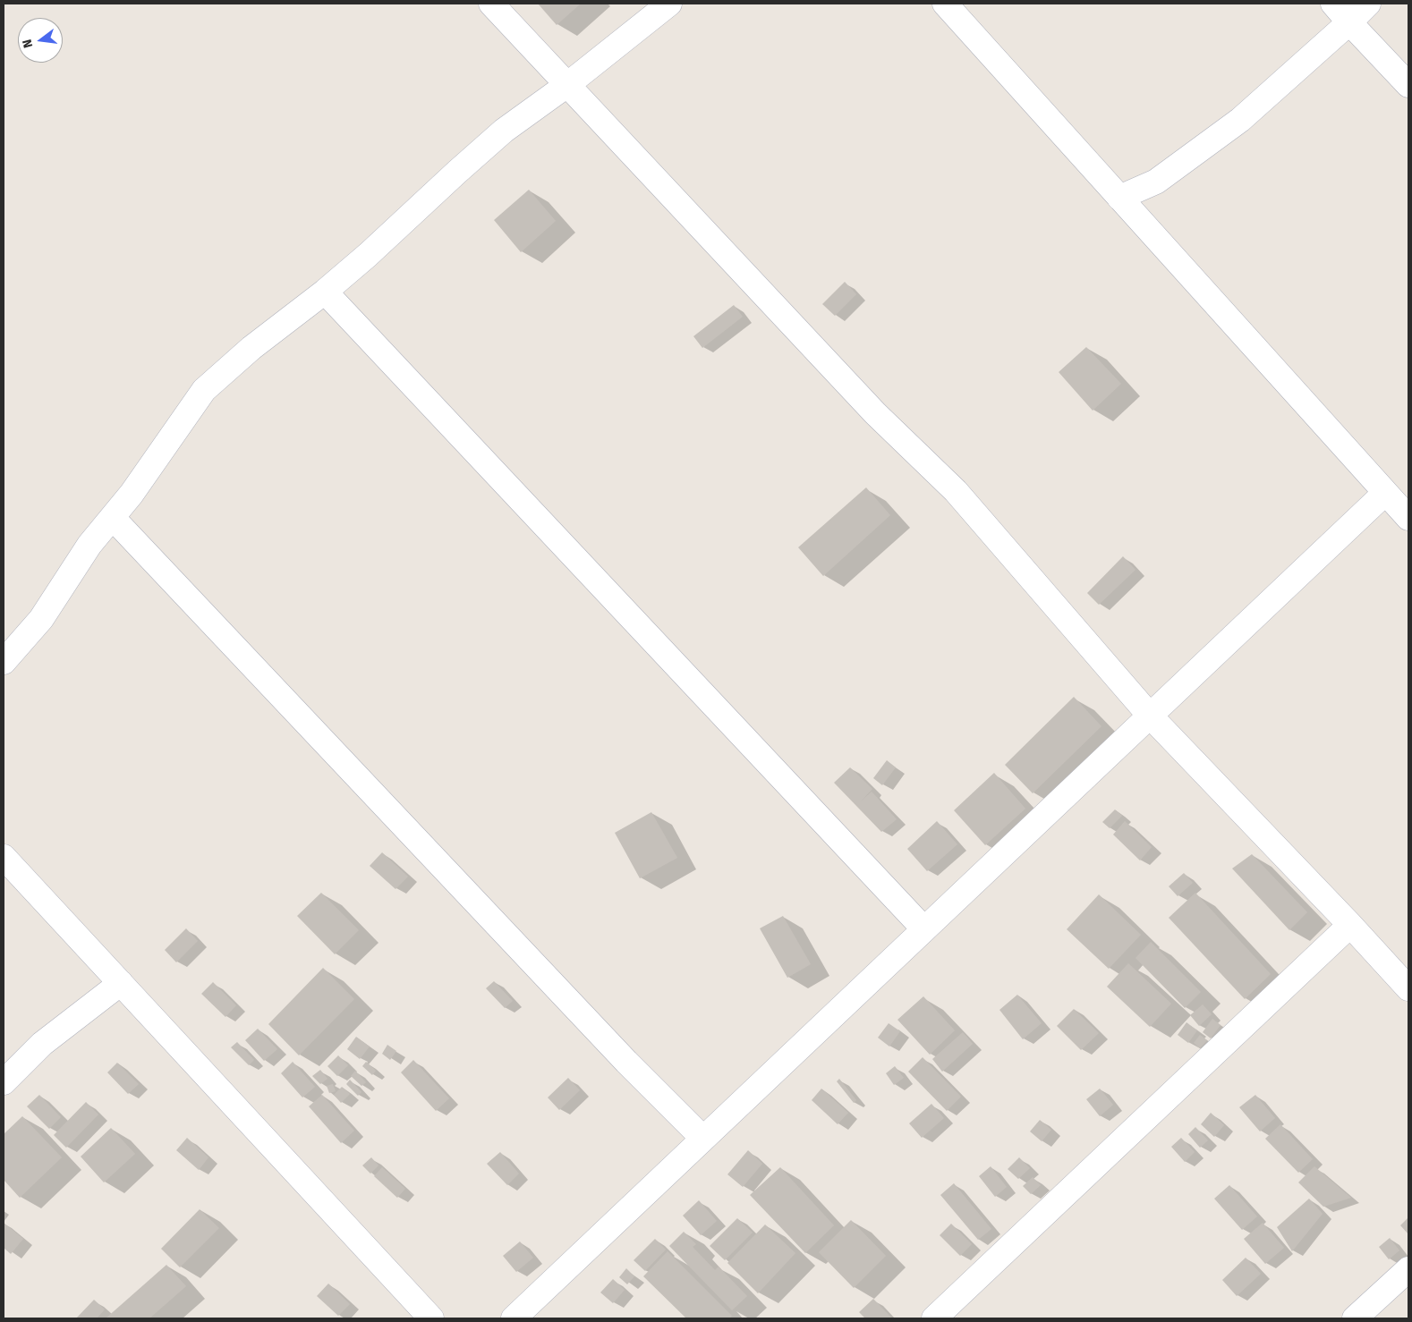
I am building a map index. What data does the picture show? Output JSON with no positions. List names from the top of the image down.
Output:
{
  "north": "left"
}
